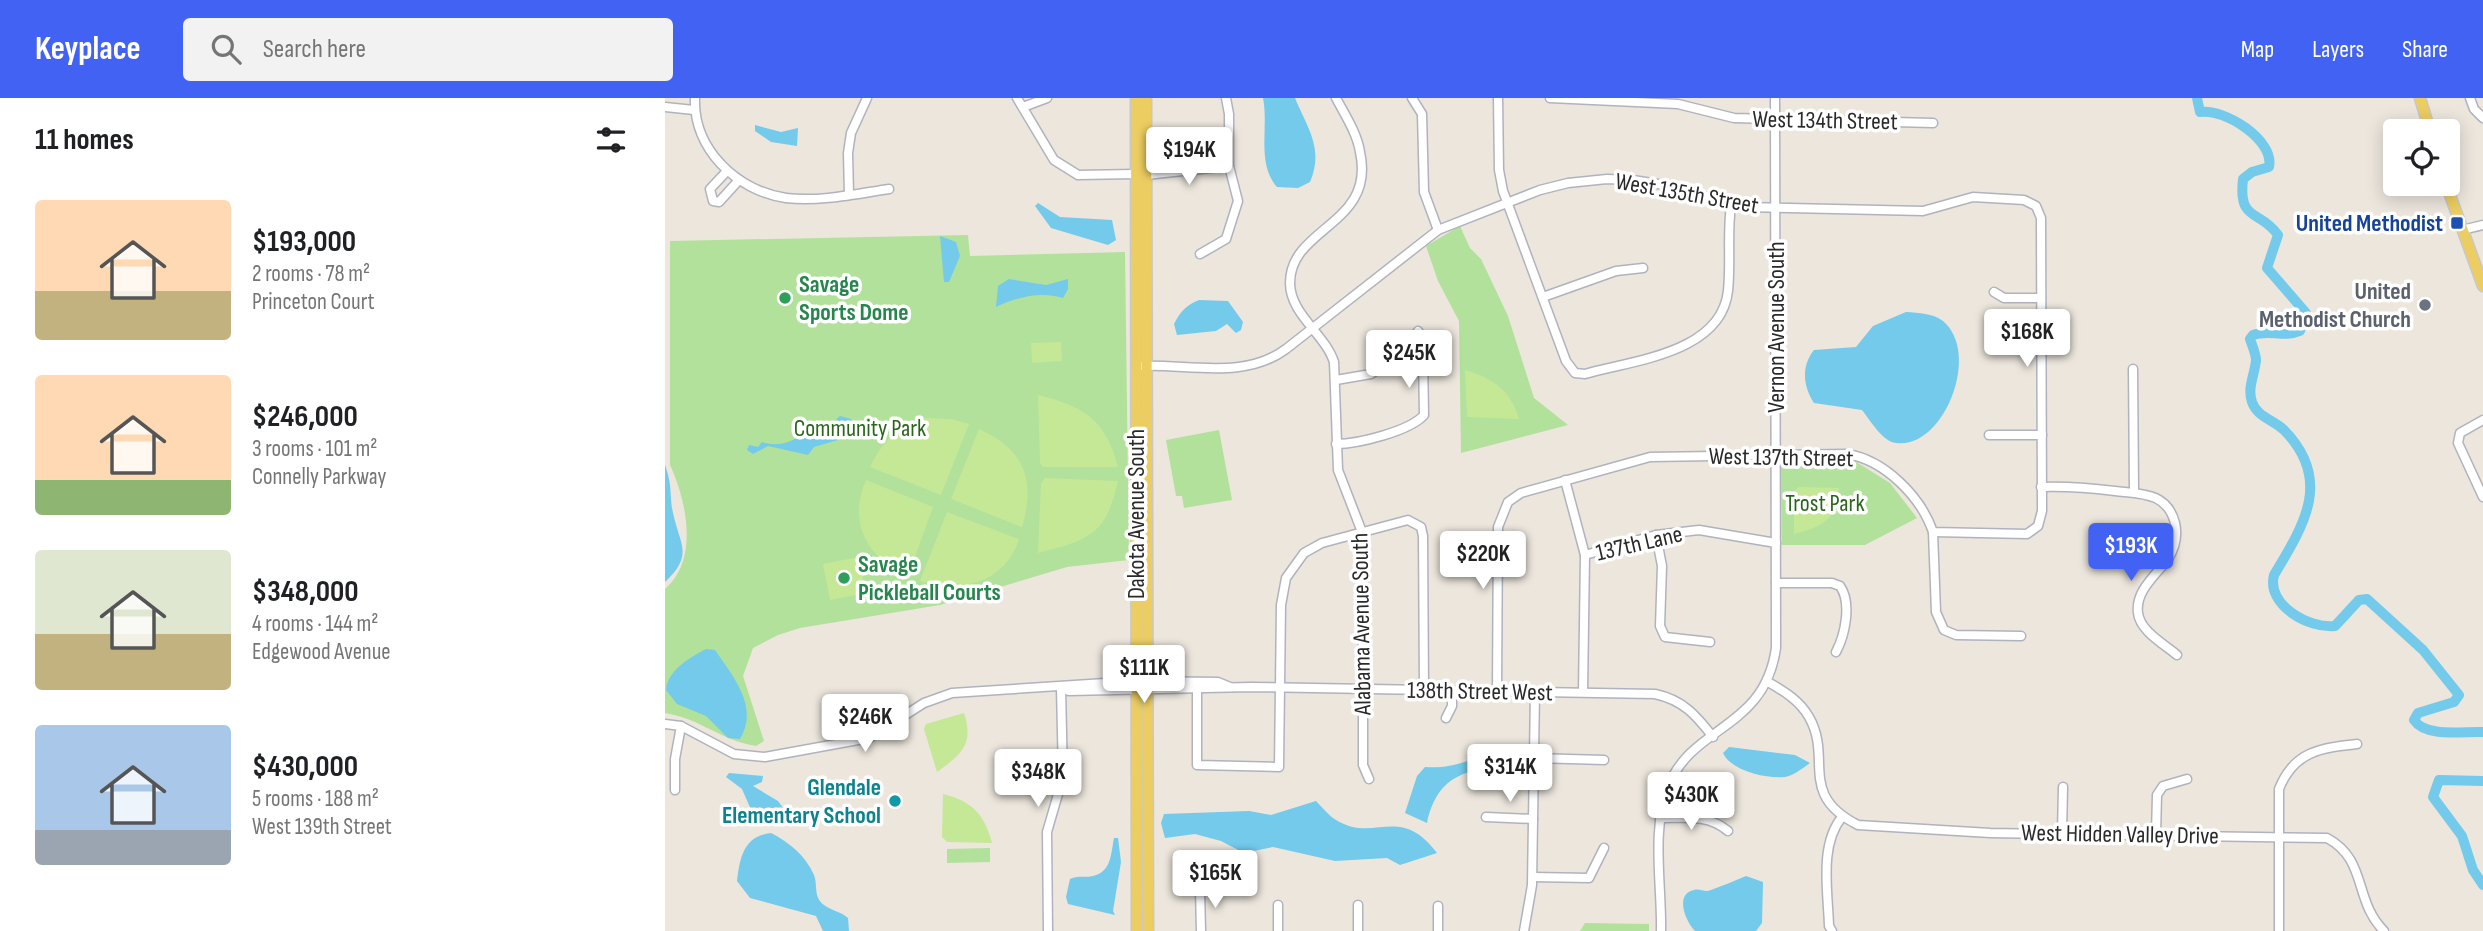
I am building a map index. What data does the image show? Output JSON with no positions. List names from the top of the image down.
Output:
{
  "streets": {
    "main road": ["Dakota Avenue South"],
    "street": [
      "West 134th Street",
      "West 135th Street",
      "Vernon Avenue South",
      "West 137th Street",
      "137th Lane",
      "Alabama Avenue South",
      "138th Street West",
      "West Hidden Valley Drive"
    ]
  },
  "crossings": [
    ["West 134th Street", "Vernon Avenue South"],
    ["West 135th Street", "Vernon Avenue South"],
    ["West 135th Street", "Dakota Avenue South"],
    ["West 135th Street", "Alabama Avenue South"],
    ["Vernon Avenue South", "West 137th Street"],
    ["Vernon Avenue South", "137th Lane"],
    ["Vernon Avenue South", "138th Street West"],
    ["West 137th Street", "138th Street West"],
    ["Dakota Avenue South", "138th Street West"],
    ["Alabama Avenue South", "138th Street West"]
  ],
  "parks": ["Community Park", "Trost Park"],
  "places": {
    "transit": ["United Methodist"],
    "other": [
      "Savage Sports Dome",
      "United Methodist Church",
      "Savage Pickleball Courts",
      "Glendale Elementary School"
    ]
  },
  "page": {
    "header": "Keyplace",
    "search": "Search here",
    "nav": ["Map", "Layers", "Share"],
    "heading": "11 homes",
    "price": [
      "$194K",
      "$168K",
      "$245K",
      "$193K",
      "$220K",
      "$111K",
      "$246K",
      "$314K",
      "$348K",
      "$430K",
      "$165K"
    ],
    "list": [
      {
        "name": "$193,000",
        "note": "2 rooms · 78 m² · Princeton Court"
      },
      {
        "name": "$246,000",
        "note": "3 rooms · 101 m² · Connelly Parkway"
      },
      {
        "name": "$348,000",
        "note": "4 rooms · 144 m² · Edgewood Avenue"
      },
      {
        "name": "$430,000",
        "note": "5 rooms · 188 m² · West 139th Street"
      }
    ]
  }
}
